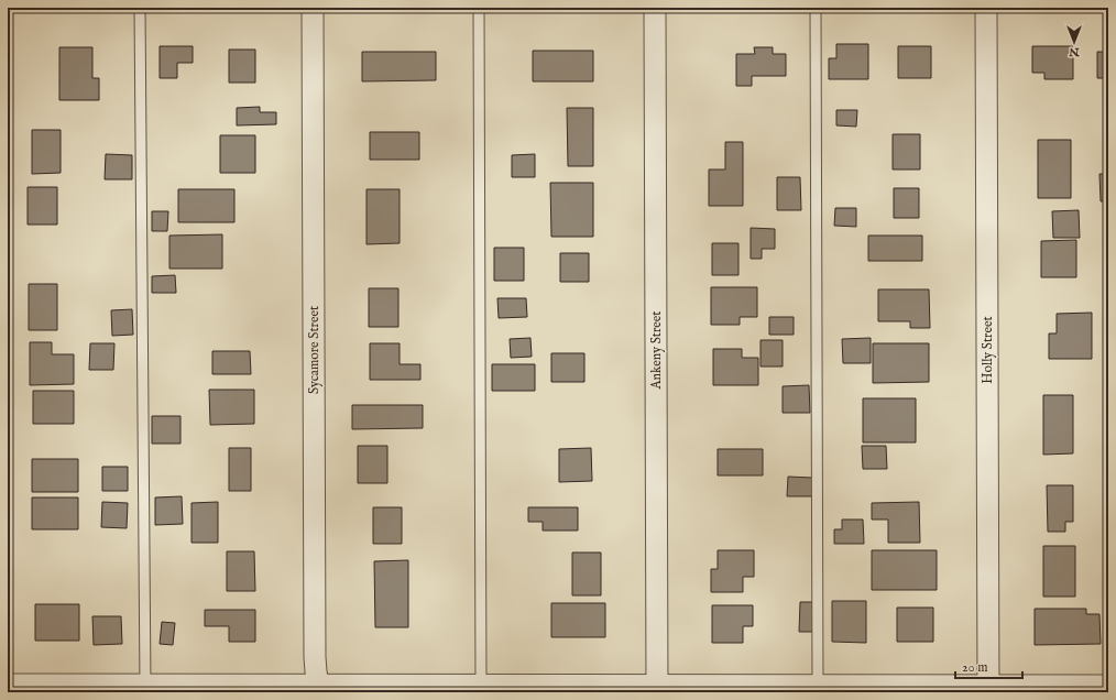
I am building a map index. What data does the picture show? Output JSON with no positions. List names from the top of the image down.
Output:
{
  "streets": {
    "street": ["Sycamore Street", "Ankeny Street", "Holly Street"]
  },
  "scale_bar": "20 m",
  "north": "bottom"
}
